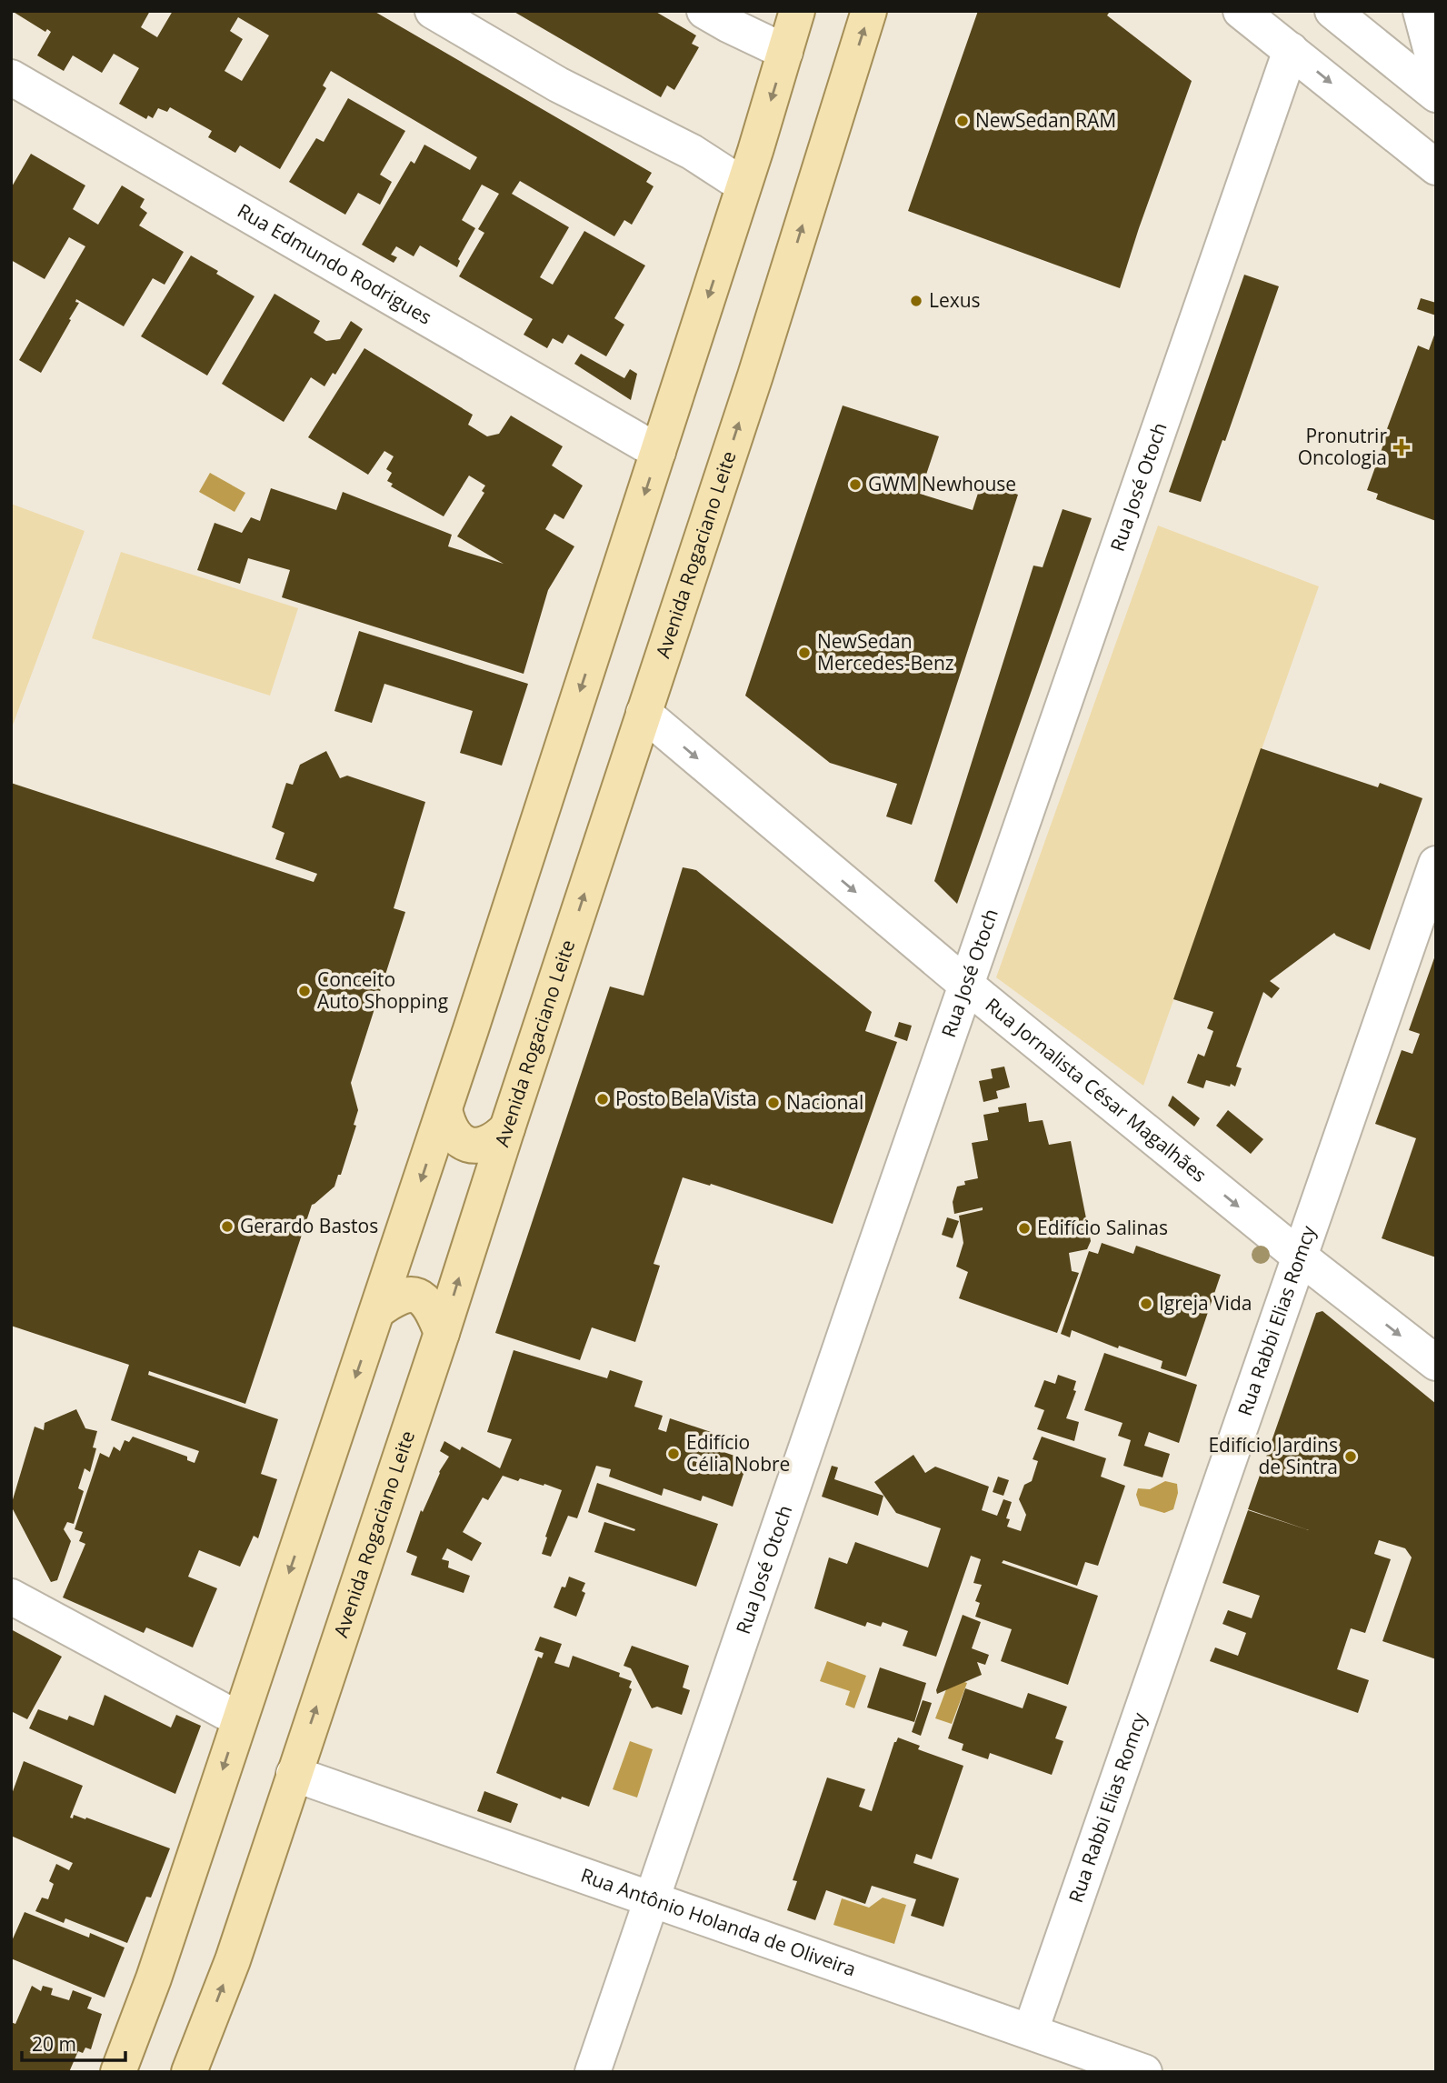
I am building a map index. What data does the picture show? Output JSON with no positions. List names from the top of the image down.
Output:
{
  "streets": {
    "main road": ["Avenida Rogaciano Leite"],
    "street": [
      "Rua Edmundo Rodrigues",
      "Rua José Otoch",
      "Rua Jornalista César Magalhães",
      "Rua Rabbi Elias Romcy",
      "Rua Antônio Holanda de Oliveira"
    ]
  },
  "crossings": [
    ["Rua José Otoch", "Rua Jornalista César Magalhães"],
    ["Rua José Otoch", "Rua Antônio Holanda de Oliveira"],
    ["Avenida Rogaciano Leite", "Rua Jornalista César Magalhães"],
    ["Avenida Rogaciano Leite", "Rua Antônio Holanda de Oliveira"],
    ["Rua Jornalista César Magalhães", "Rua Rabbi Elias Romcy"],
    ["Rua Rabbi Elias Romcy", "Rua Antônio Holanda de Oliveira"]
  ],
  "one_way": ["Rua Jornalista César Magalhães"],
  "places": {
    "other": [
      "NewSedan RAM",
      "Lexus",
      "GWM Newhouse",
      "NewSedan Mercedes-Benz",
      "Conceito Auto Shopping",
      "Posto Bela Vista",
      "Nacional",
      "Gerardo Bastos",
      "Edifício Salinas",
      "Igreja Vida",
      "Edifício Célia Nobre",
      "Edifício Jardins de Sintra"
    ],
    "health": ["Pronutrir Oncologia"]
  },
  "scale_bar": "20 m"
}
